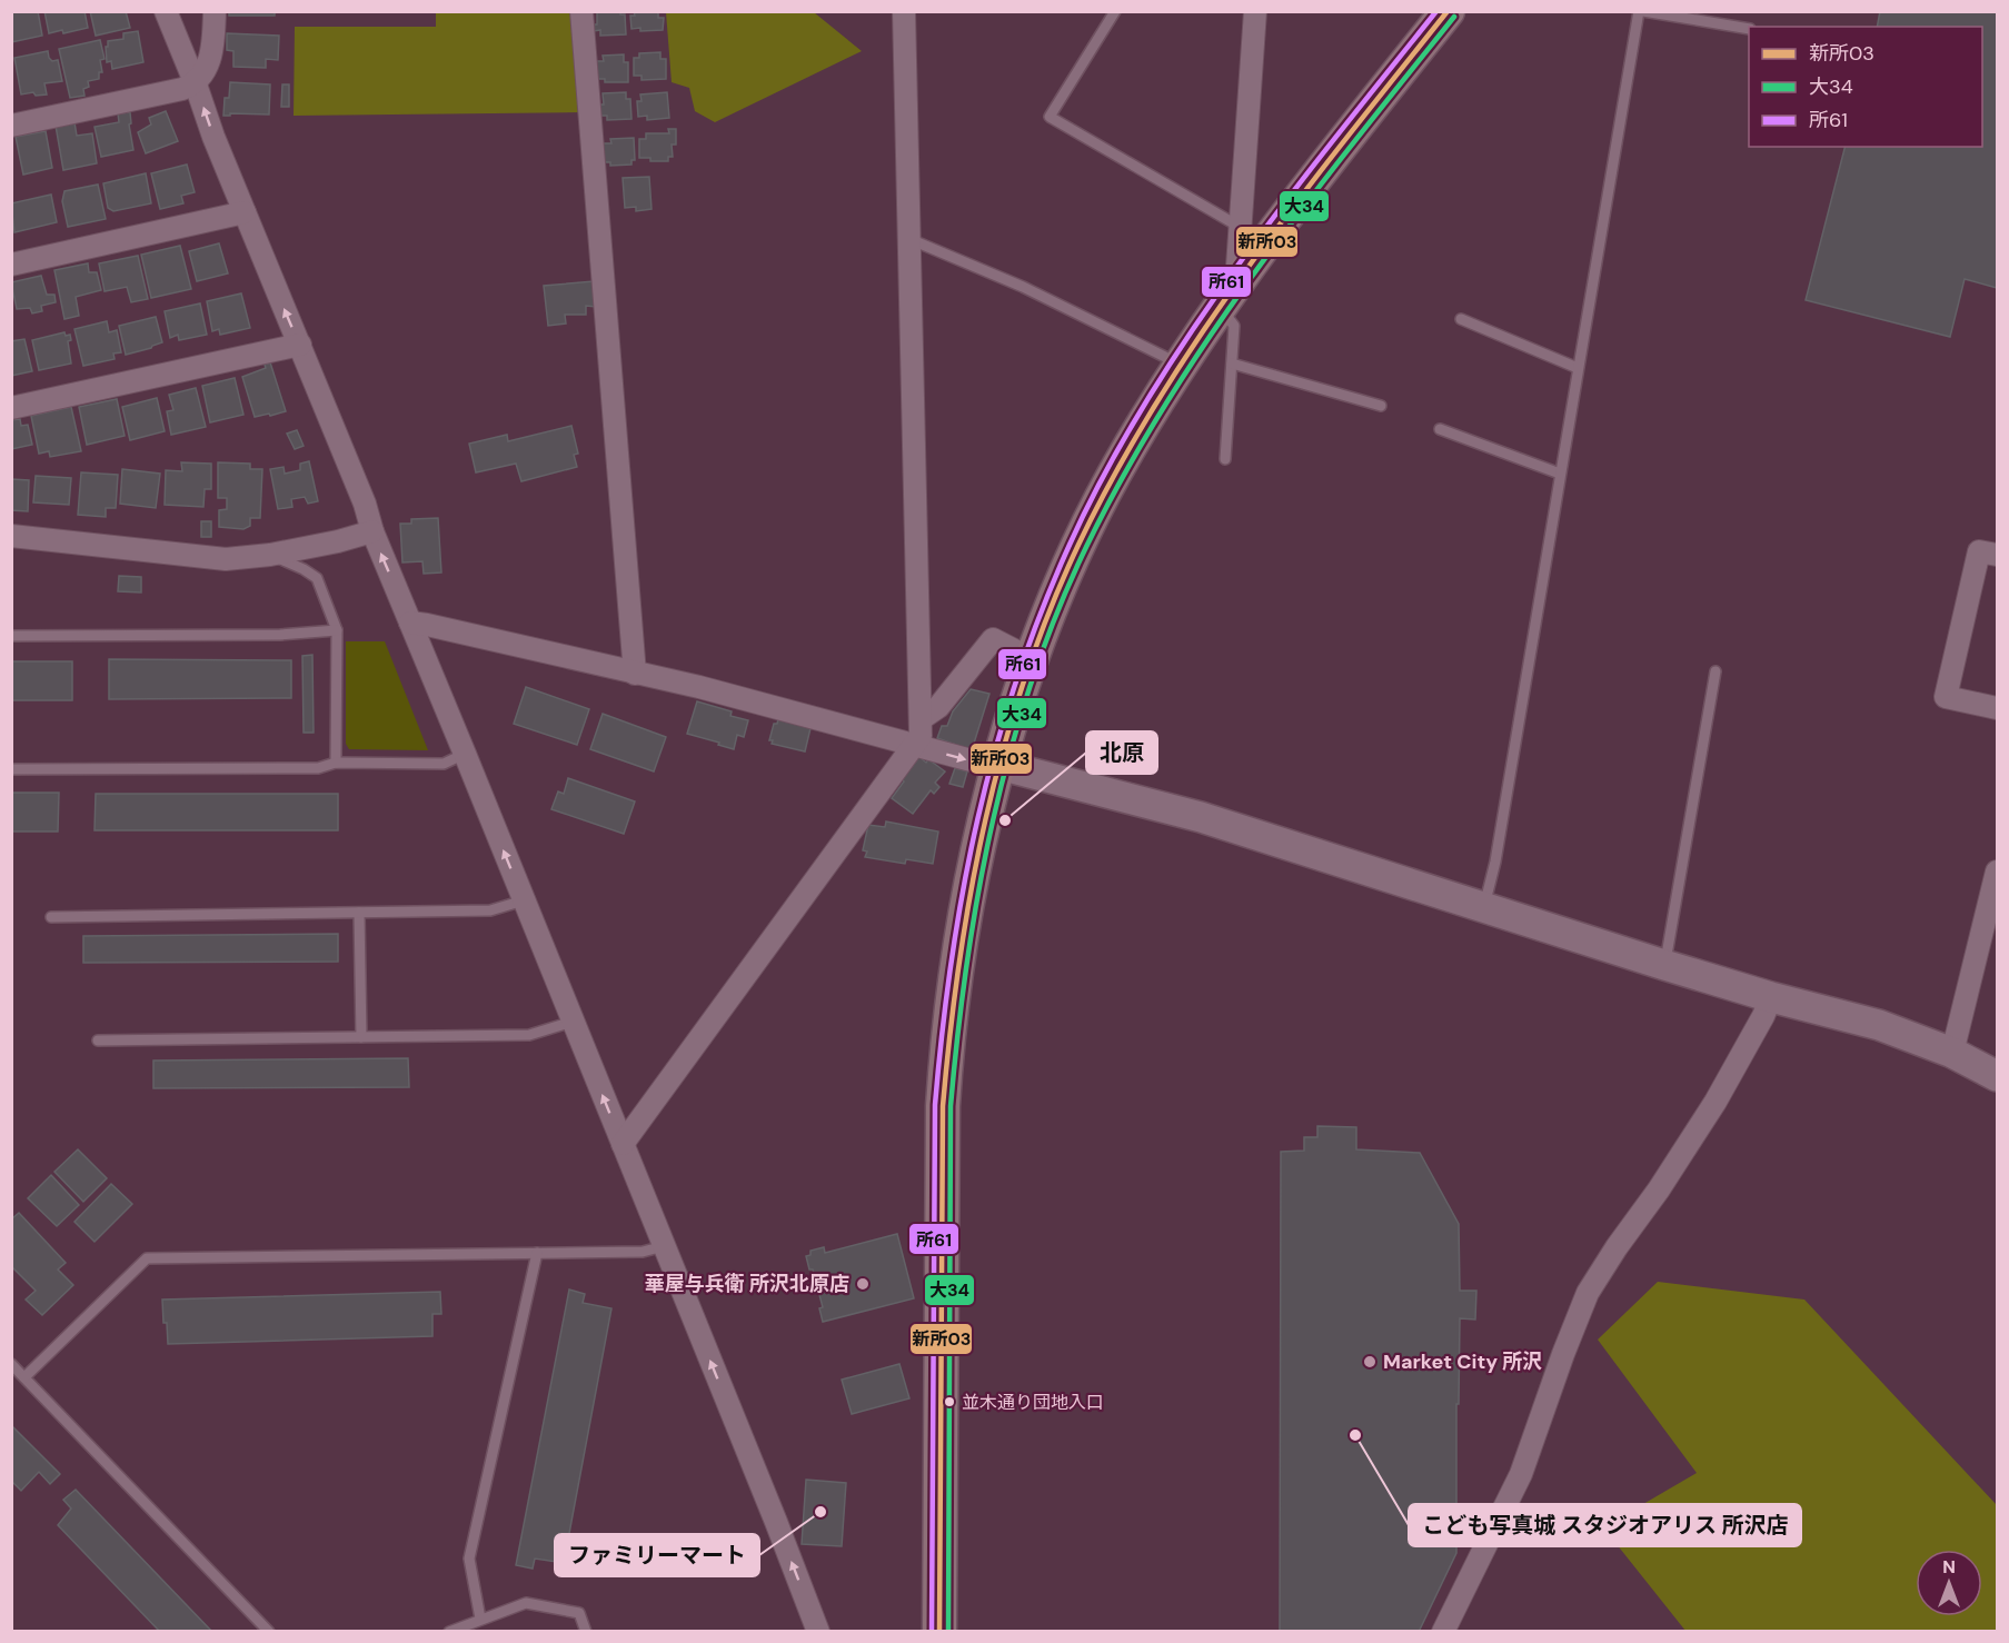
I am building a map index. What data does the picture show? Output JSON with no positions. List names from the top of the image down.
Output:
{
  "places": [
    "北原",
    "華屋与兵衛 所沢北原店",
    "Market City 所沢",
    "並木通り団地入口",
    "こども写真城 スタジオアリス 所沢店",
    "ファミリーマート"
  ],
  "lines": ["transit line 新所03", "transit line 所61", "transit line 大34"],
  "legend": ["新所03", "大34", "所61"],
  "north": "top"
}
